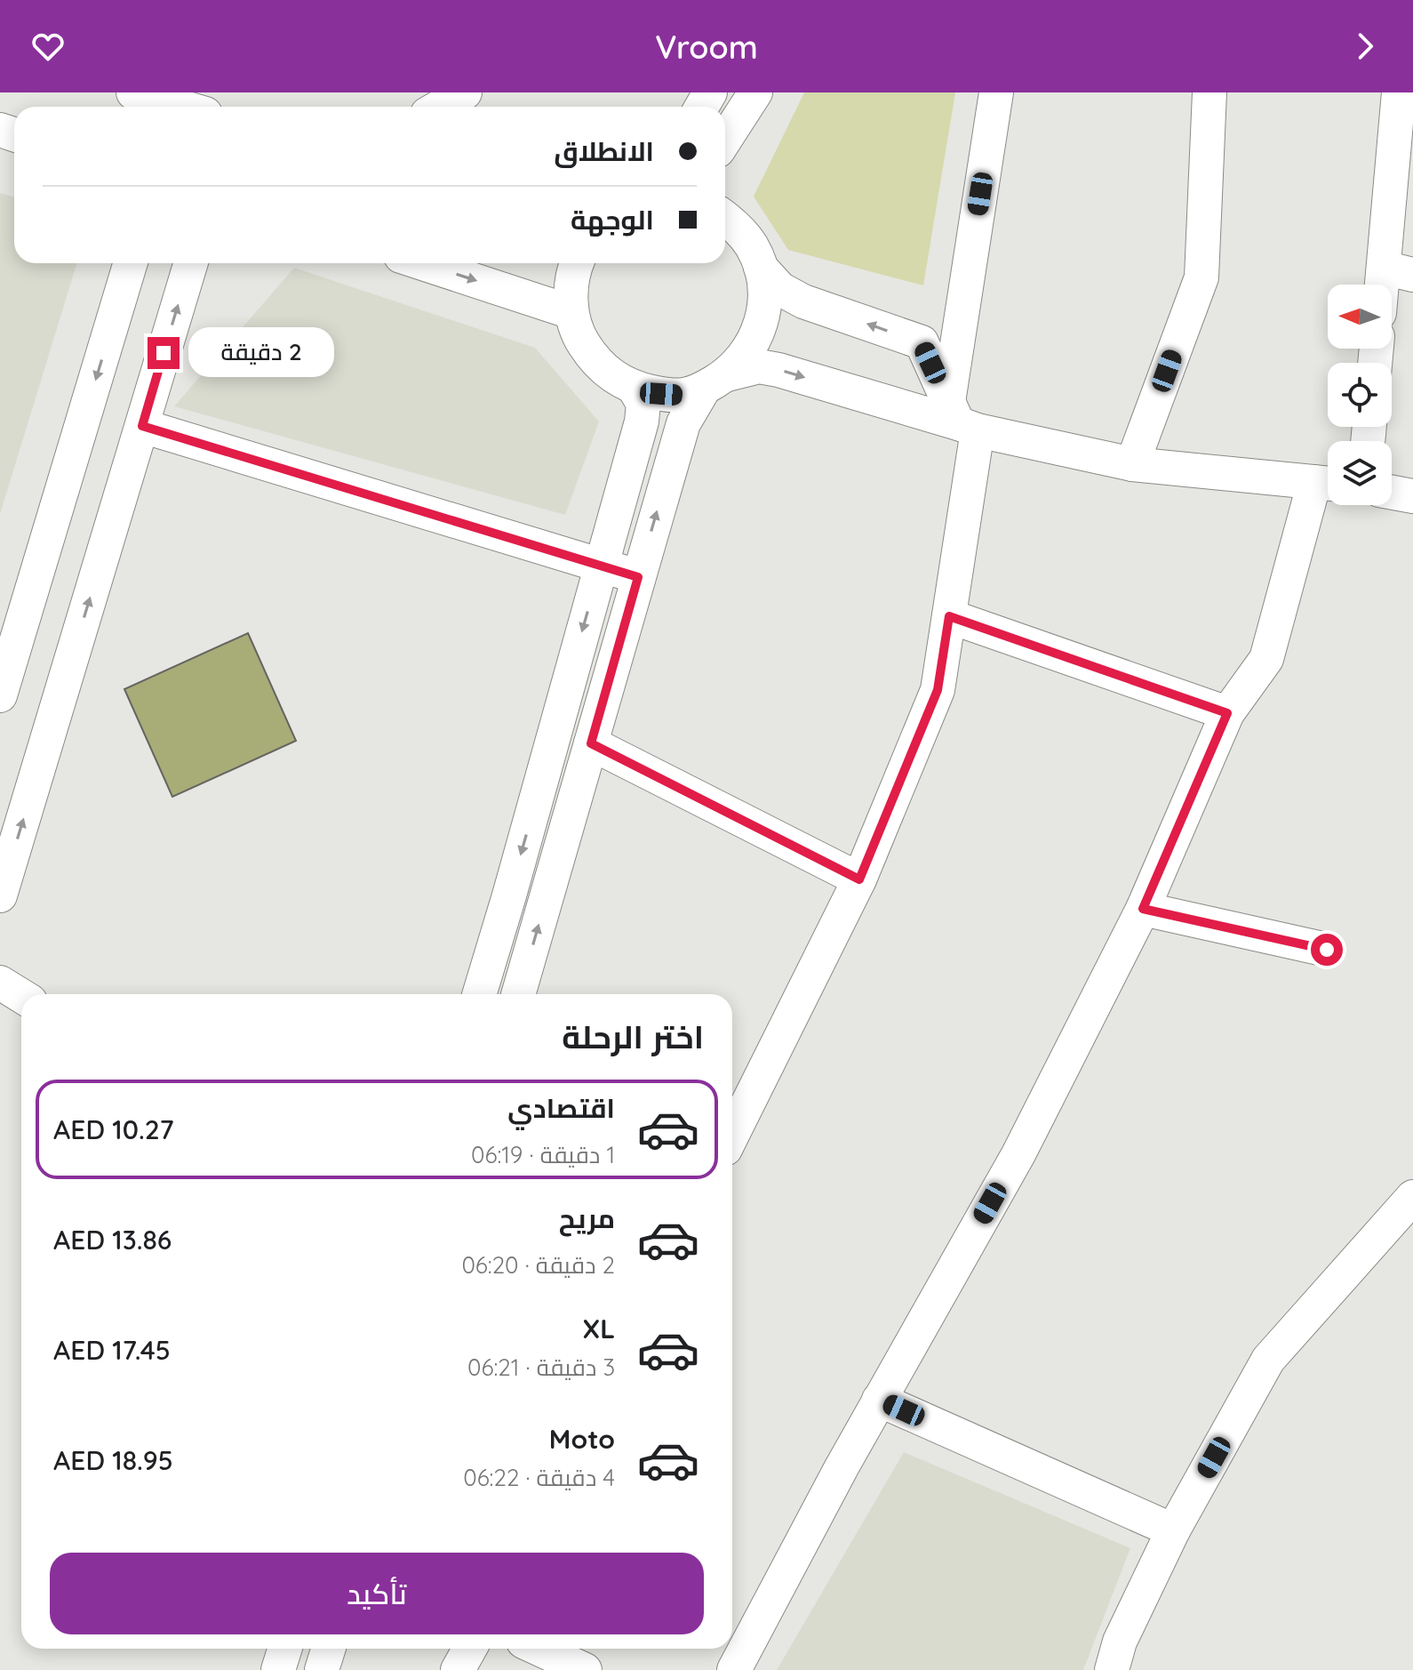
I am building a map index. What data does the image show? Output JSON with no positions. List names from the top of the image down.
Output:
{
  "north": "left",
  "page": {
    "header": "Vroom",
    "banner": ["الانطلاق", "الوجهة"],
    "bubble": "2 دقيقة",
    "heading": "اختر الرحلة",
    "list": [
      {
        "name": "اقتصادي",
        "note": "1 دقيقة · 06:19",
        "value": "AED 10.27"
      },
      {
        "name": "مريح",
        "note": "2 دقيقة · 06:20",
        "value": "AED 13.86"
      },
      {
        "name": "XL",
        "note": "3 دقيقة · 06:21",
        "value": "AED 17.45"
      },
      {
        "name": "Moto",
        "note": "4 دقيقة · 06:22",
        "value": "AED 18.95"
      }
    ],
    "buttons": "تأكيد"
  }
}
